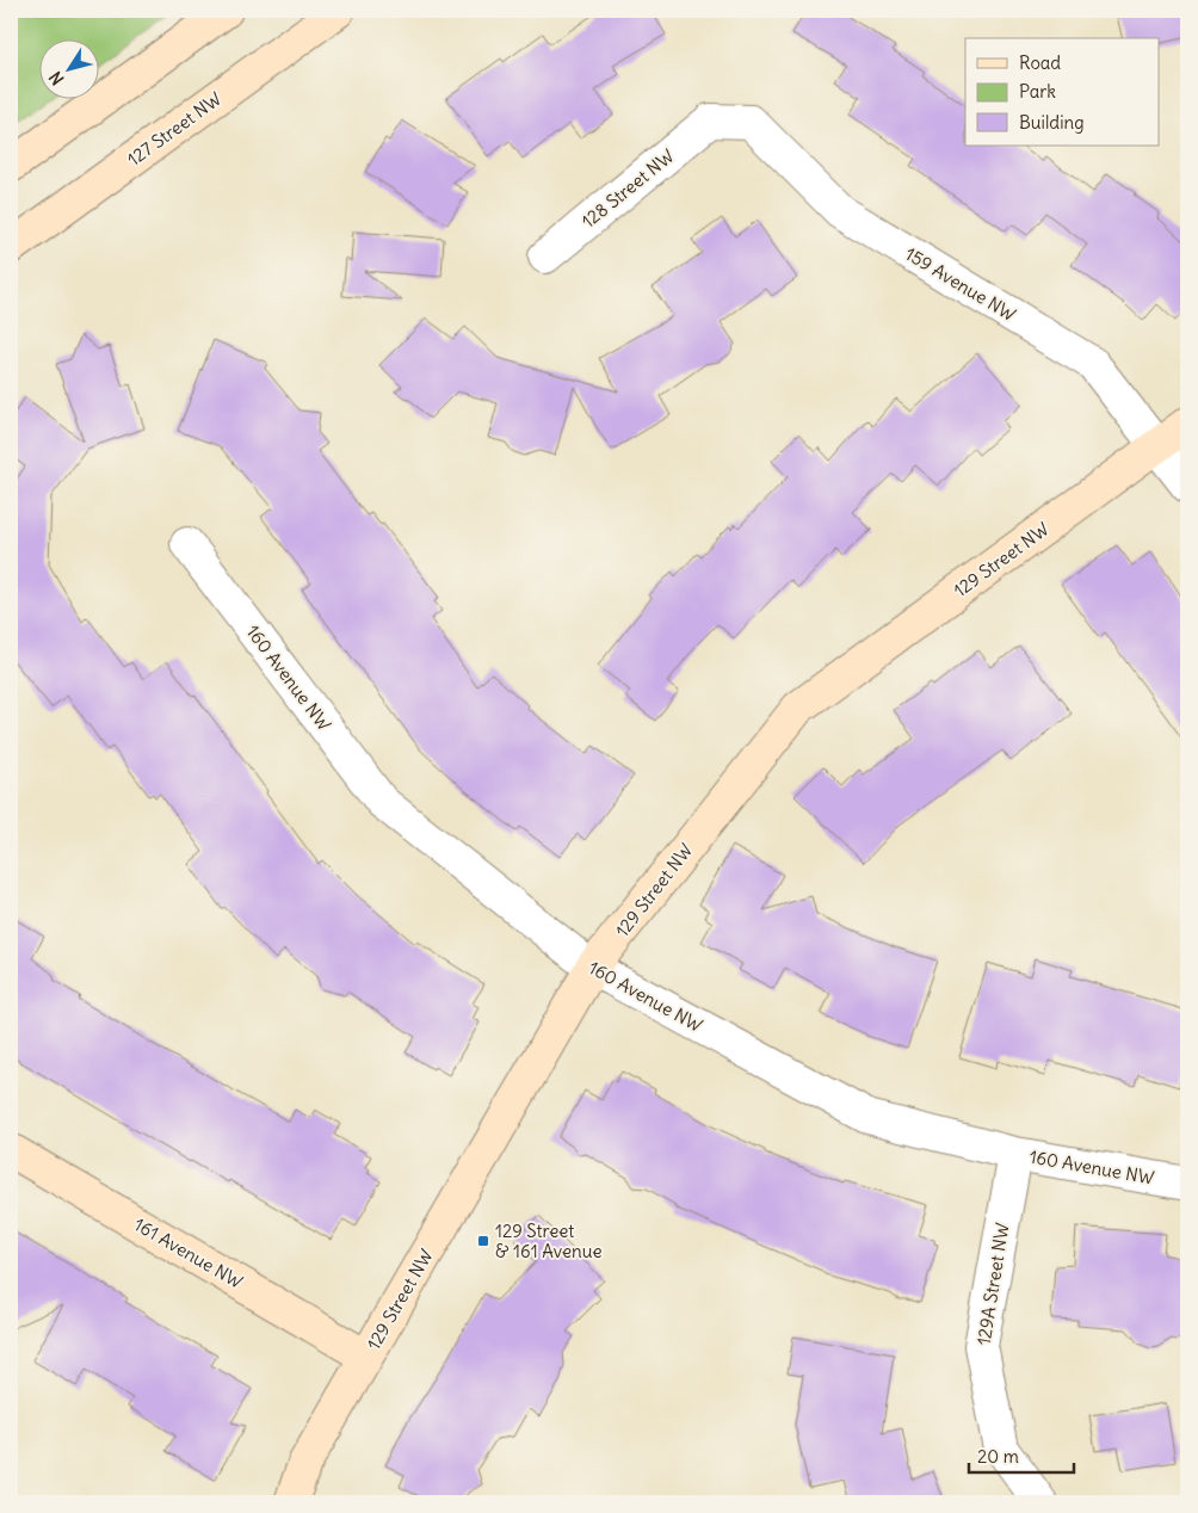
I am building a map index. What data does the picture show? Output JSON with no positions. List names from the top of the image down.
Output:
{
  "streets": {
    "street": [
      "127 Street NW",
      "128 Street NW",
      "159 Avenue NW",
      "129 Street NW",
      "160 Avenue NW",
      "161 Avenue NW",
      "129A Street NW"
    ]
  },
  "crossings": [
    ["128 Street NW", "159 Avenue NW"],
    ["159 Avenue NW", "129 Street NW"],
    ["129 Street NW", "160 Avenue NW"],
    ["129 Street NW", "161 Avenue NW"],
    ["160 Avenue NW", "129A Street NW"]
  ],
  "places": {
    "transit": ["129 Street & 161 Avenue"]
  },
  "legend": ["Road", "Park", "Building"],
  "scale_bar": "20 m",
  "north": "bottom left"
}
